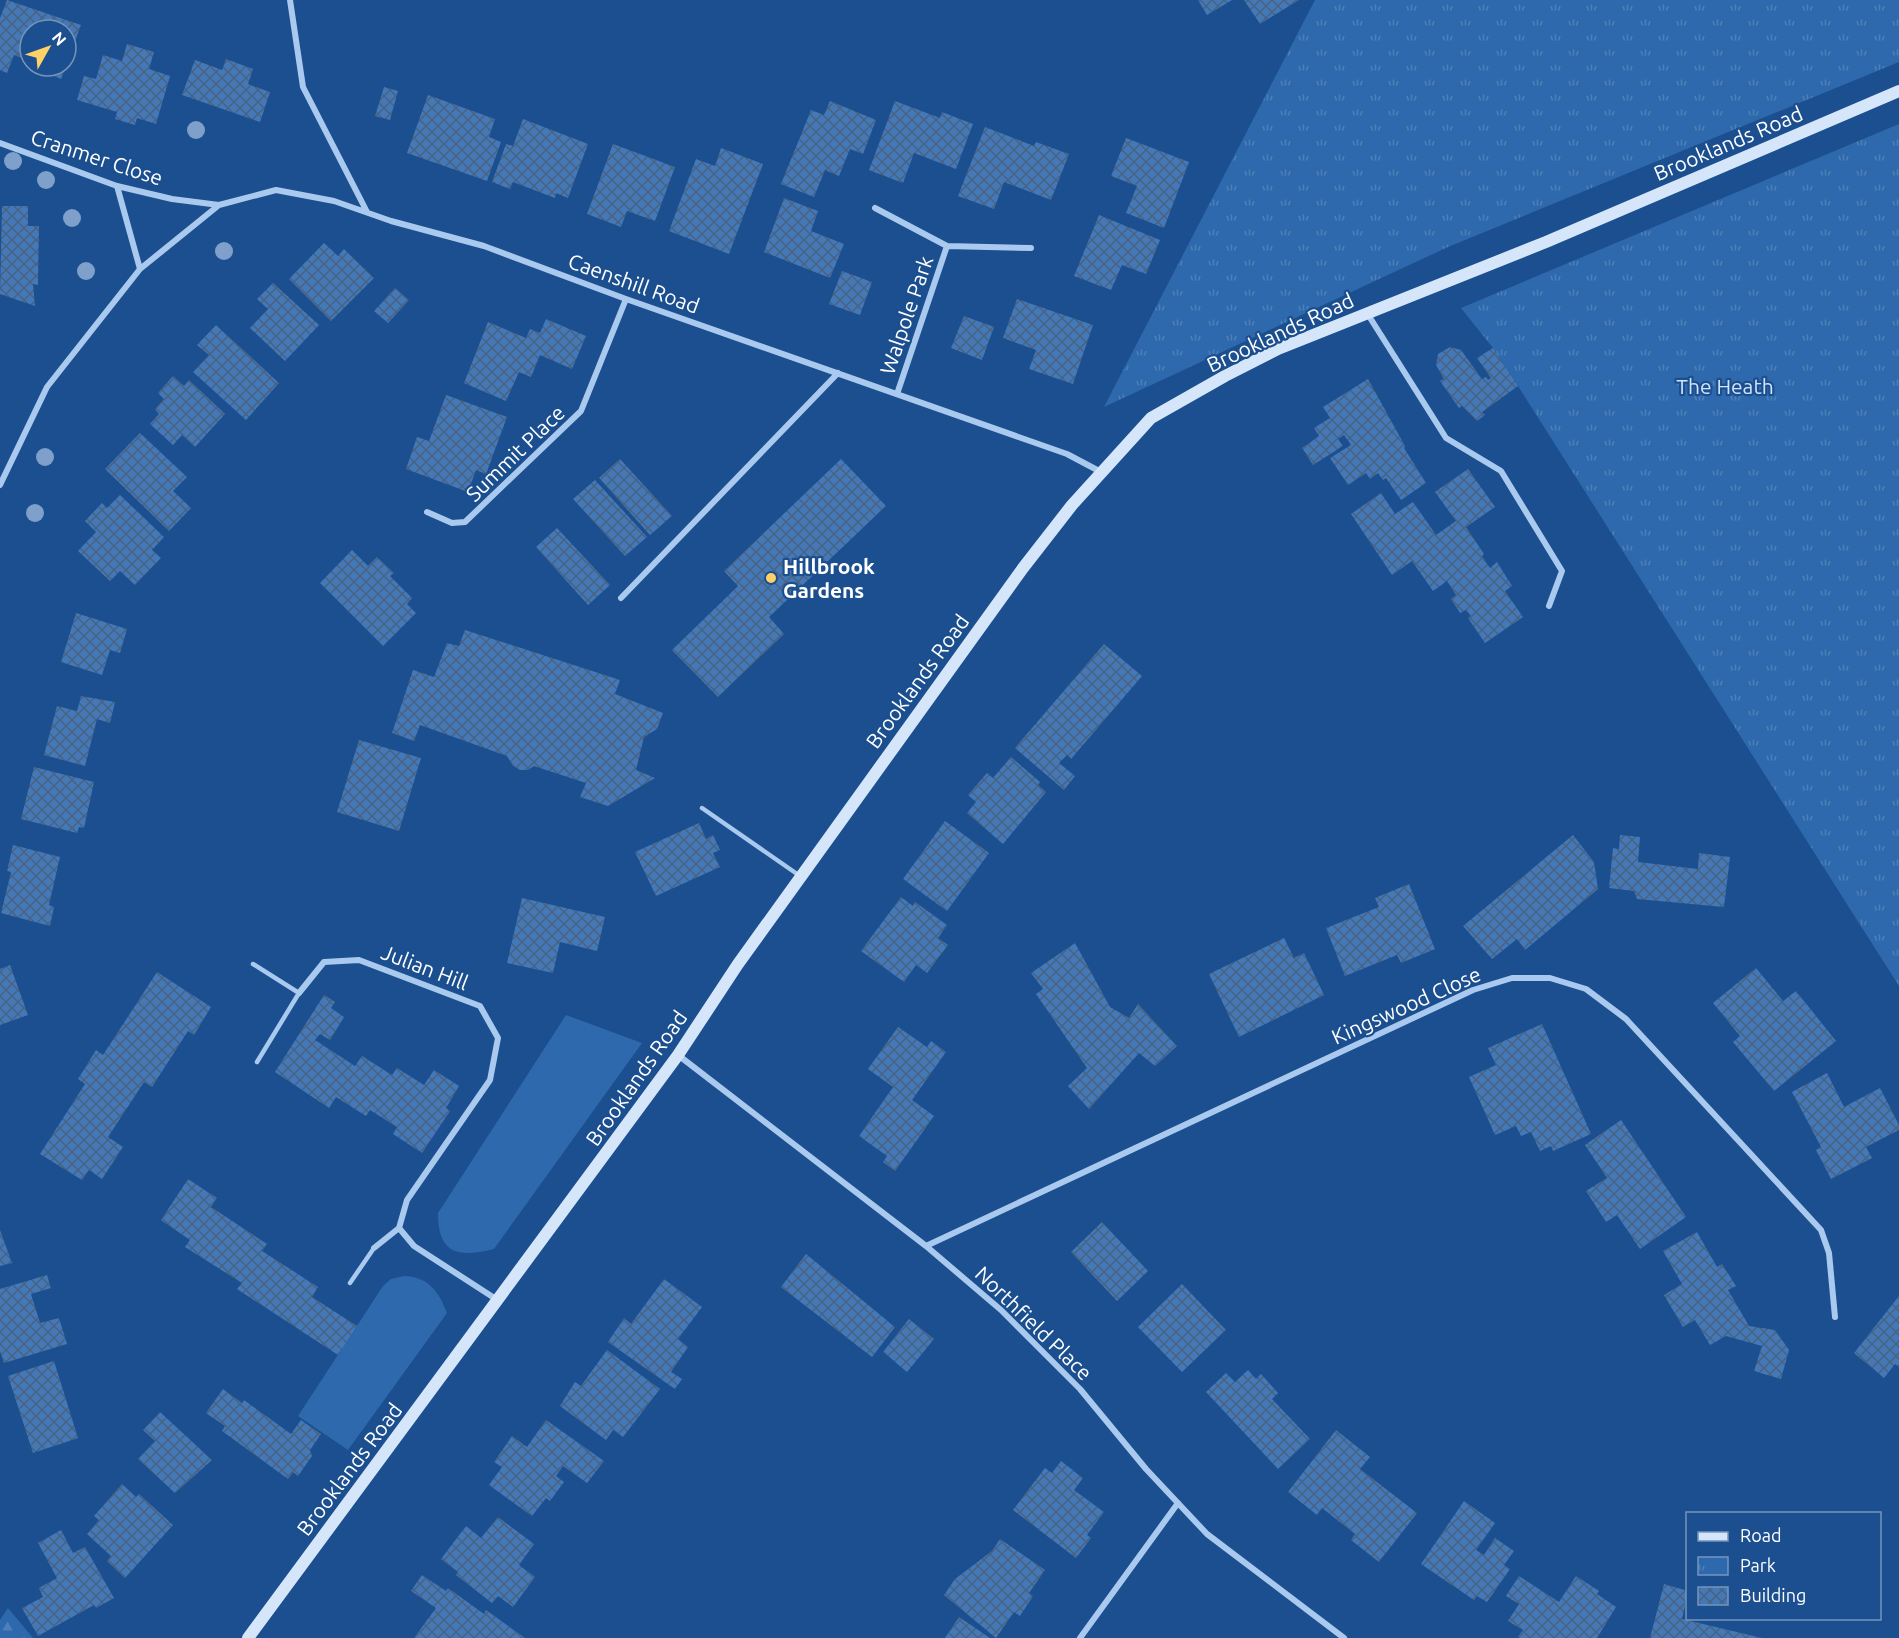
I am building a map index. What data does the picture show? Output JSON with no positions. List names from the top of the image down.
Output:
{
  "streets": {
    "main road": ["Brooklands Road"],
    "street": [
      "Cranmer Close",
      "Caenshill Road",
      "Walpole Park",
      "Summit Place",
      "Julian Hill",
      "Kingswood Close",
      "Northfield Place"
    ]
  },
  "crossings": [
    ["Brooklands Road", "Caenshill Road"],
    ["Brooklands Road", "Northfield Place"],
    ["Cranmer Close", "Caenshill Road"],
    ["Caenshill Road", "Walpole Park"],
    ["Caenshill Road", "Summit Place"],
    ["Kingswood Close", "Northfield Place"]
  ],
  "parks": ["The Heath"],
  "places": ["Hillbrook Gardens"],
  "legend": ["Road", "Park", "Building"],
  "north": "top right"
}
